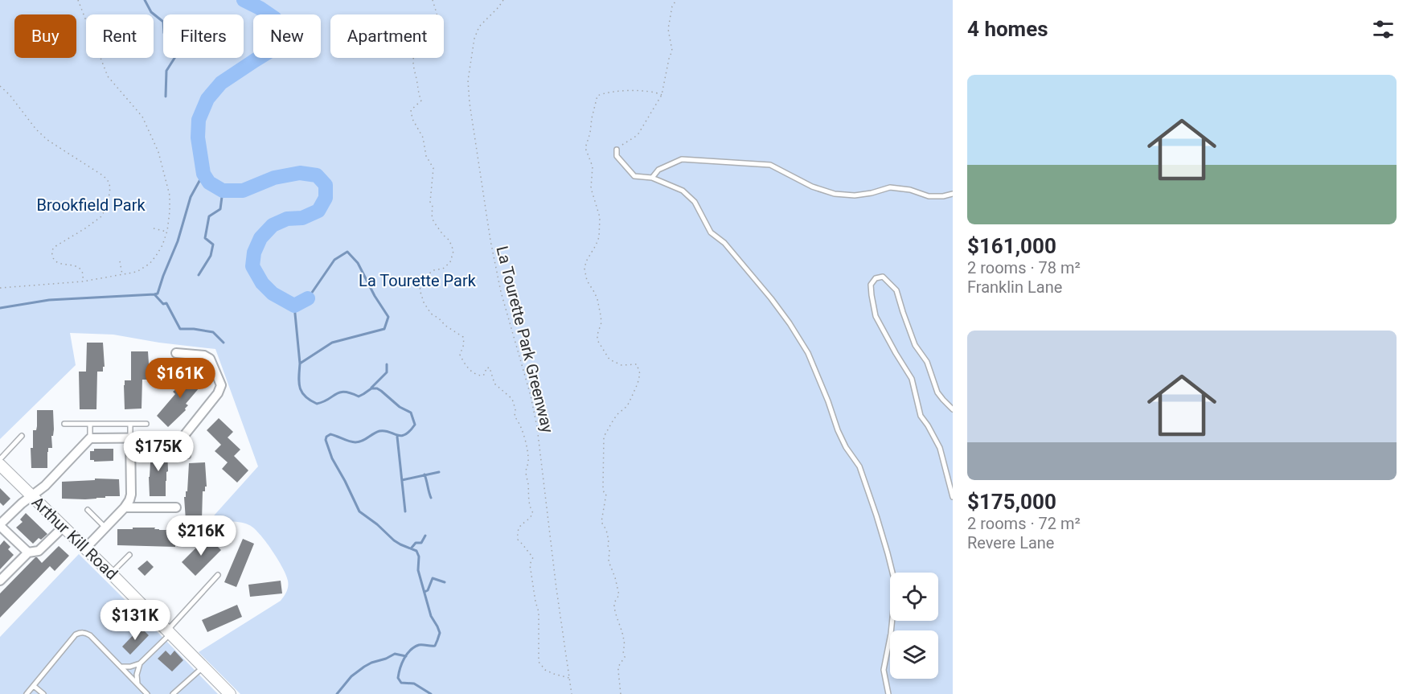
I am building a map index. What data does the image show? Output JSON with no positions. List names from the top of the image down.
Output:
{
  "streets": {
    "street": ["Arthur Kill Road"],
    "path": ["La Tourette Park Greenway"]
  },
  "parks": ["Brookfield Park", "La Tourette Park"],
  "page": {
    "heading": "4 homes",
    "chip": [
      "Buy",
      "Rent",
      "Filters",
      "New",
      "Apartment"
    ],
    "list": [
      {
        "name": "$161,000",
        "note": "2 rooms · 78 m² · Franklin Lane"
      },
      {
        "name": "$175,000",
        "note": "2 rooms · 72 m² · Revere Lane"
      }
    ],
    "price": [
      "$161K",
      "$175K",
      "$216K",
      "$131K"
    ]
  }
}
